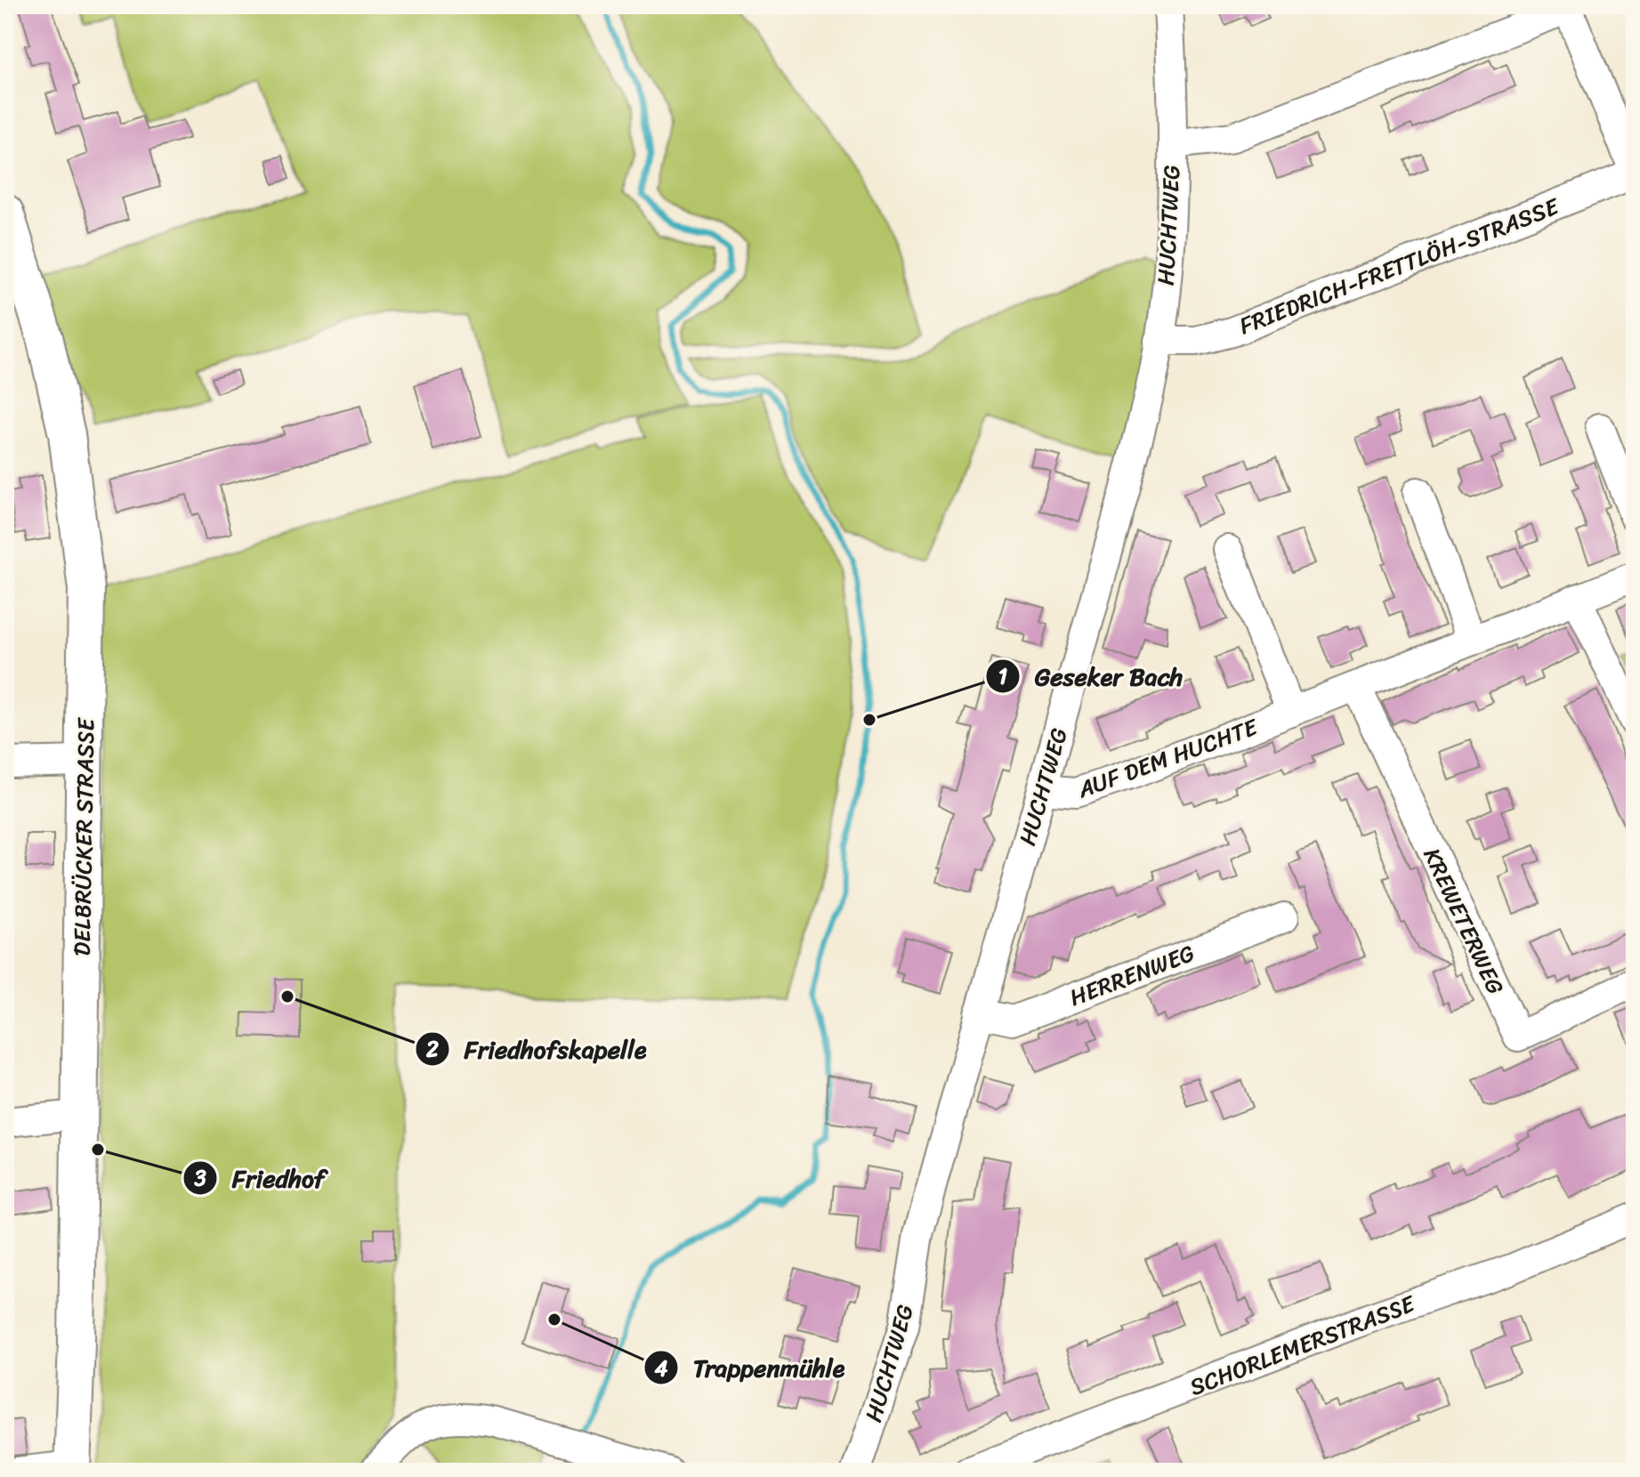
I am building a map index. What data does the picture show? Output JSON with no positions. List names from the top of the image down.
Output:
{
  "streets": {
    "main road": ["DELBRÜCKER STRASSE"],
    "street": [
      "HUCHTWEG",
      "FRIEDRICH-FRETTLÖH-STRASSE",
      "AUF DEM HUCHTE",
      "KREWETERWEG",
      "HERRENWEG",
      "SCHORLEMERSTRASSE"
    ]
  },
  "crossings": [
    ["HUCHTWEG", "FRIEDRICH-FRETTLÖH-STRASSE"],
    ["HUCHTWEG", "AUF DEM HUCHTE"],
    ["HUCHTWEG", "HERRENWEG"],
    ["AUF DEM HUCHTE", "KREWETERWEG"]
  ],
  "places": [
    "Geseker Bach",
    "Friedhofskapelle",
    "Friedhof",
    "Trappenmühle"
  ]
}
